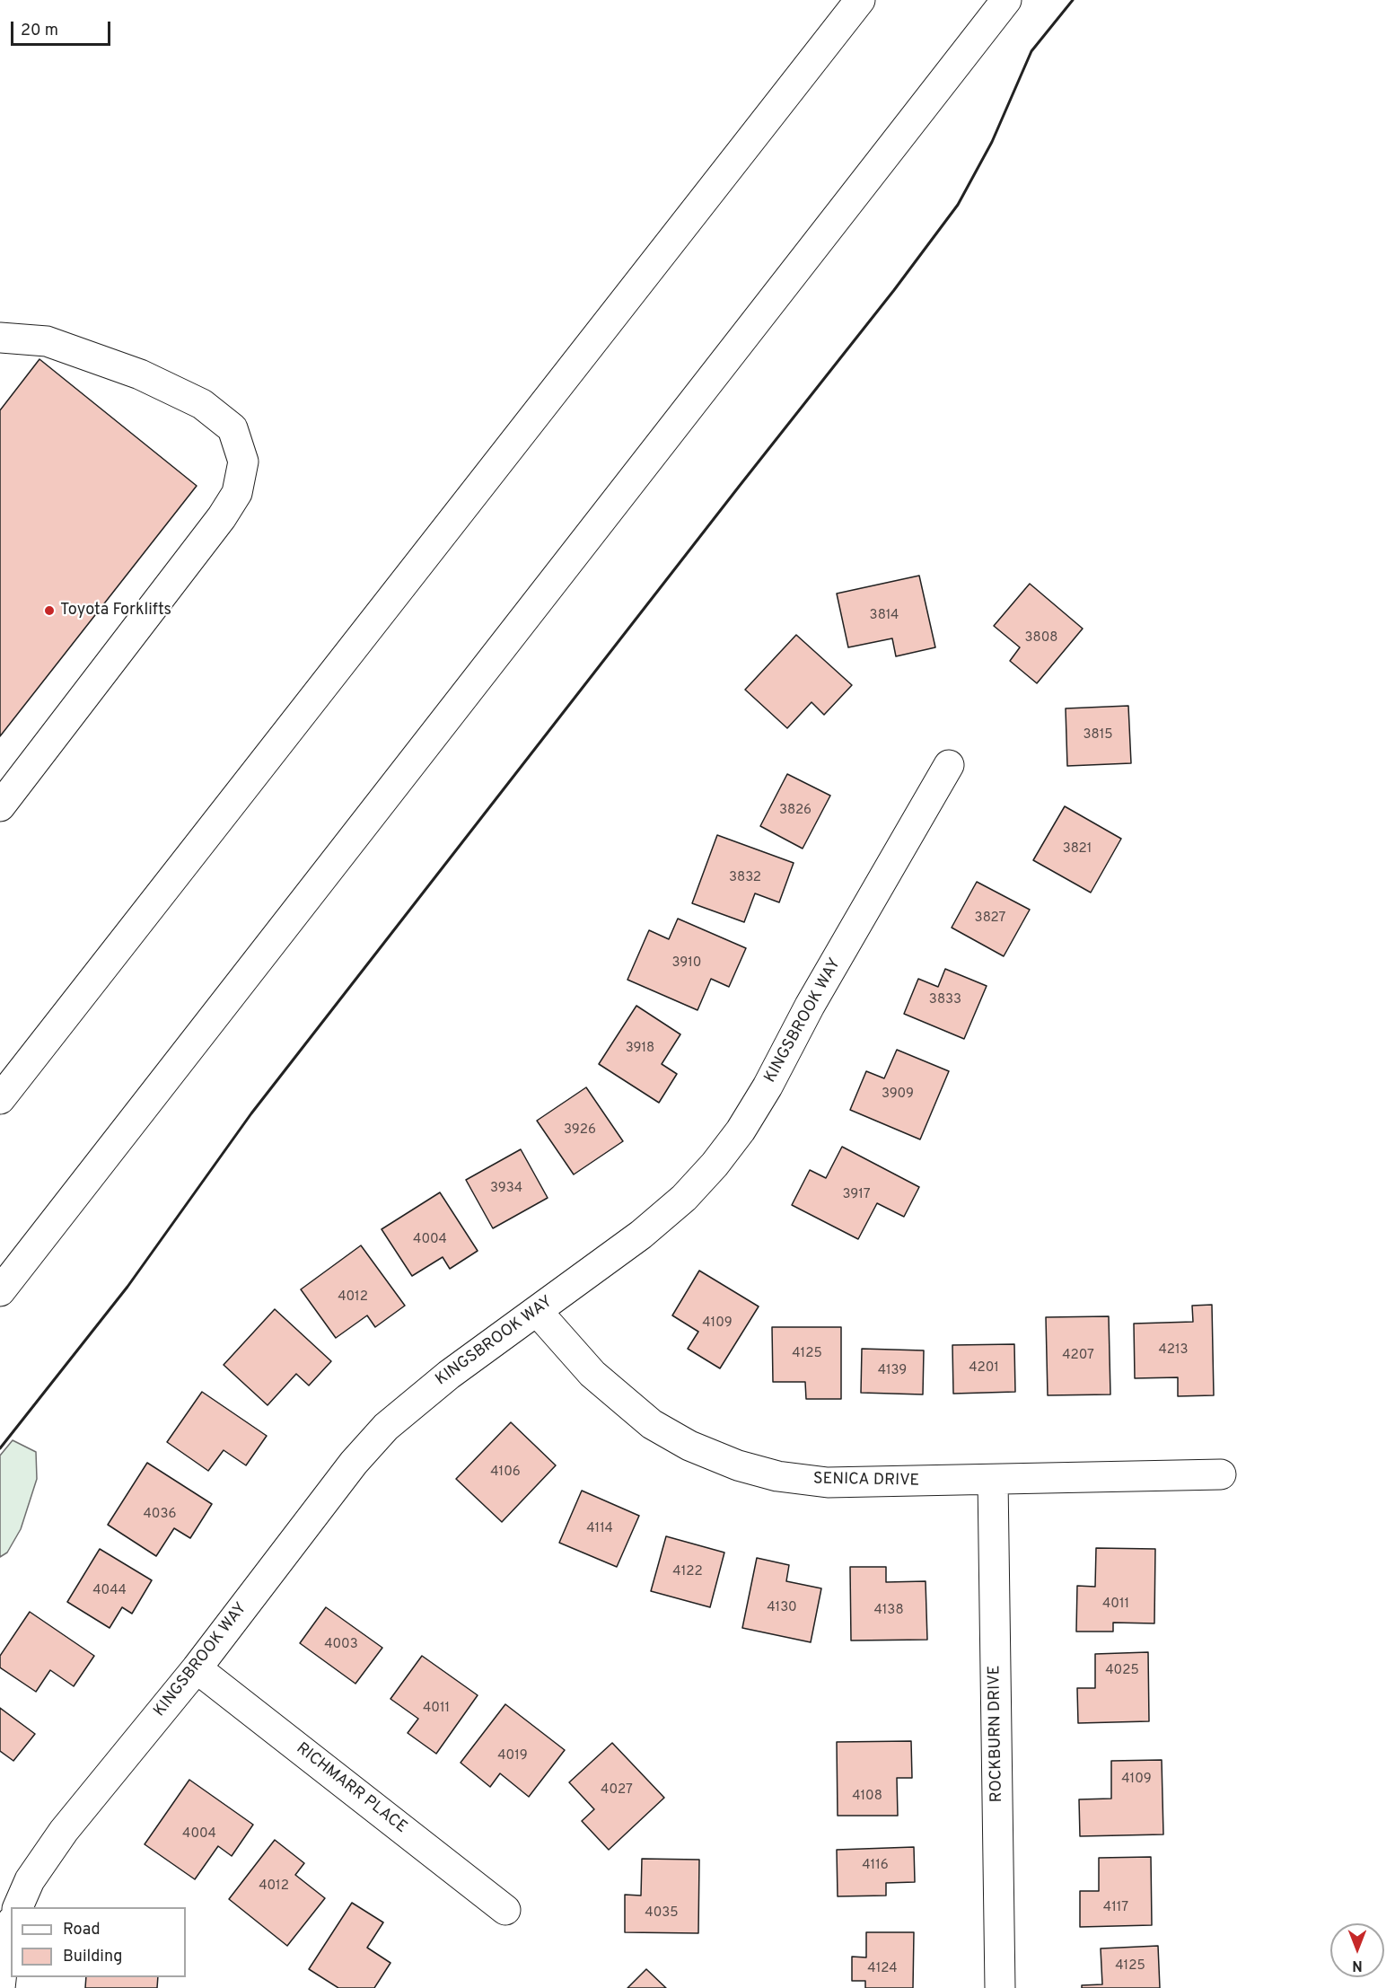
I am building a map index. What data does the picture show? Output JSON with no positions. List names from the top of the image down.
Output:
{
  "streets": {
    "main road": [
      "KINGSBROOK WAY",
      "SENICA DRIVE",
      "ROCKBURN DRIVE",
      "RICHMARR PLACE"
    ]
  },
  "crossings": [
    ["KINGSBROOK WAY", "SENICA DRIVE"],
    ["KINGSBROOK WAY", "RICHMARR PLACE"],
    ["SENICA DRIVE", "ROCKBURN DRIVE"]
  ],
  "places": ["Toyota Forklifts"],
  "house_numbers": [
    "3814",
    "3808",
    "3815",
    "3826",
    "3821",
    "3832",
    "3827",
    "3910",
    "3833",
    "3918",
    "3909",
    "3926",
    "3934",
    "3917",
    "4004",
    "4012",
    "4109",
    "4213",
    "4125",
    "4207",
    "4201",
    "4139",
    "4106",
    "4036",
    "4114",
    "4122",
    "4044",
    "4011",
    "4130",
    "4138",
    "4003",
    "4025",
    "4011",
    "4019",
    "4109",
    "4027",
    "4108",
    "4004",
    "4116",
    "4012",
    "4117",
    "4035",
    "4125",
    "4124"
  ],
  "legend": ["Road", "Building"],
  "scale_bar": "20 m",
  "north": "bottom"
}
